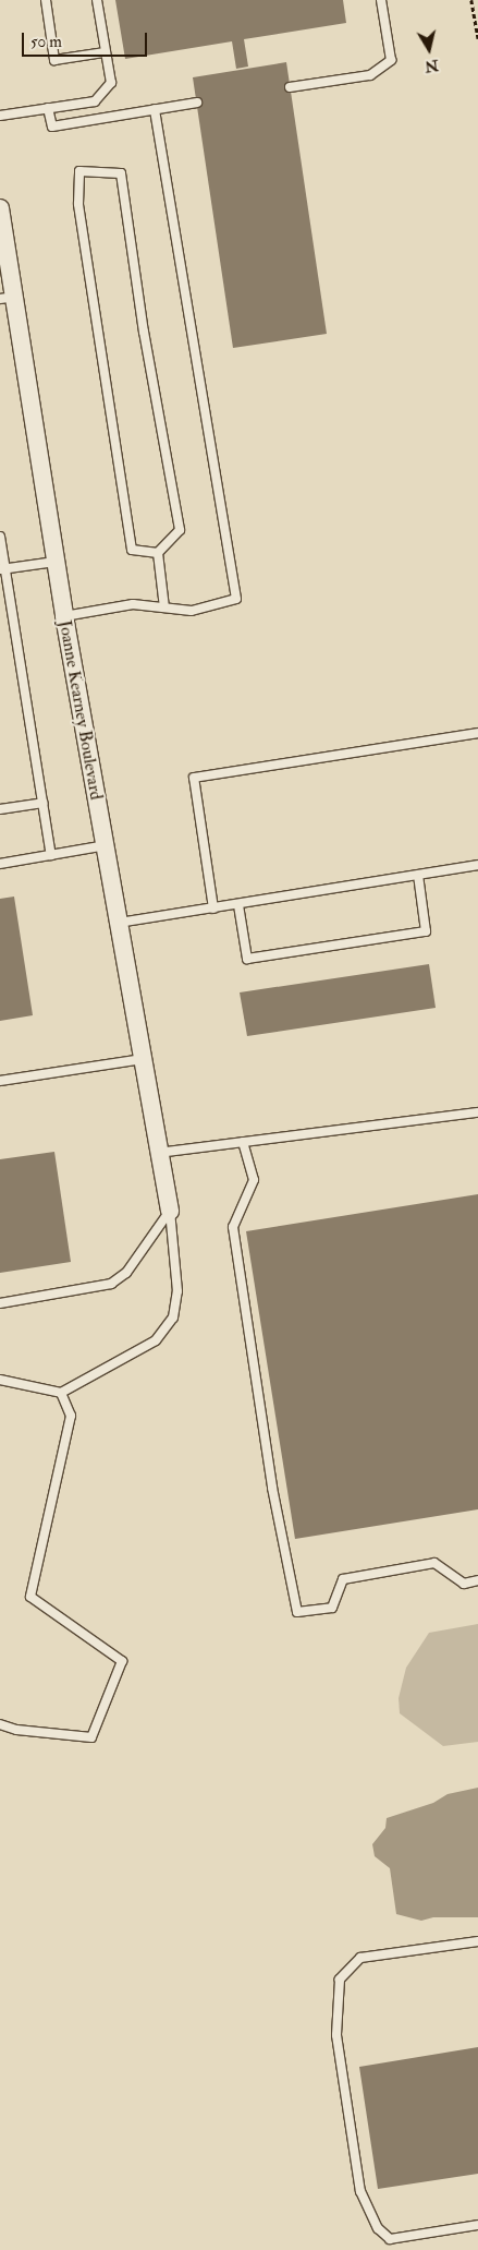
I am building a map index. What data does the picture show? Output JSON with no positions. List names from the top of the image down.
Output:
{
  "streets": {
    "street": ["Joanne Kearney Boulevard"]
  },
  "scale_bar": "50 m",
  "north": "bottom"
}
